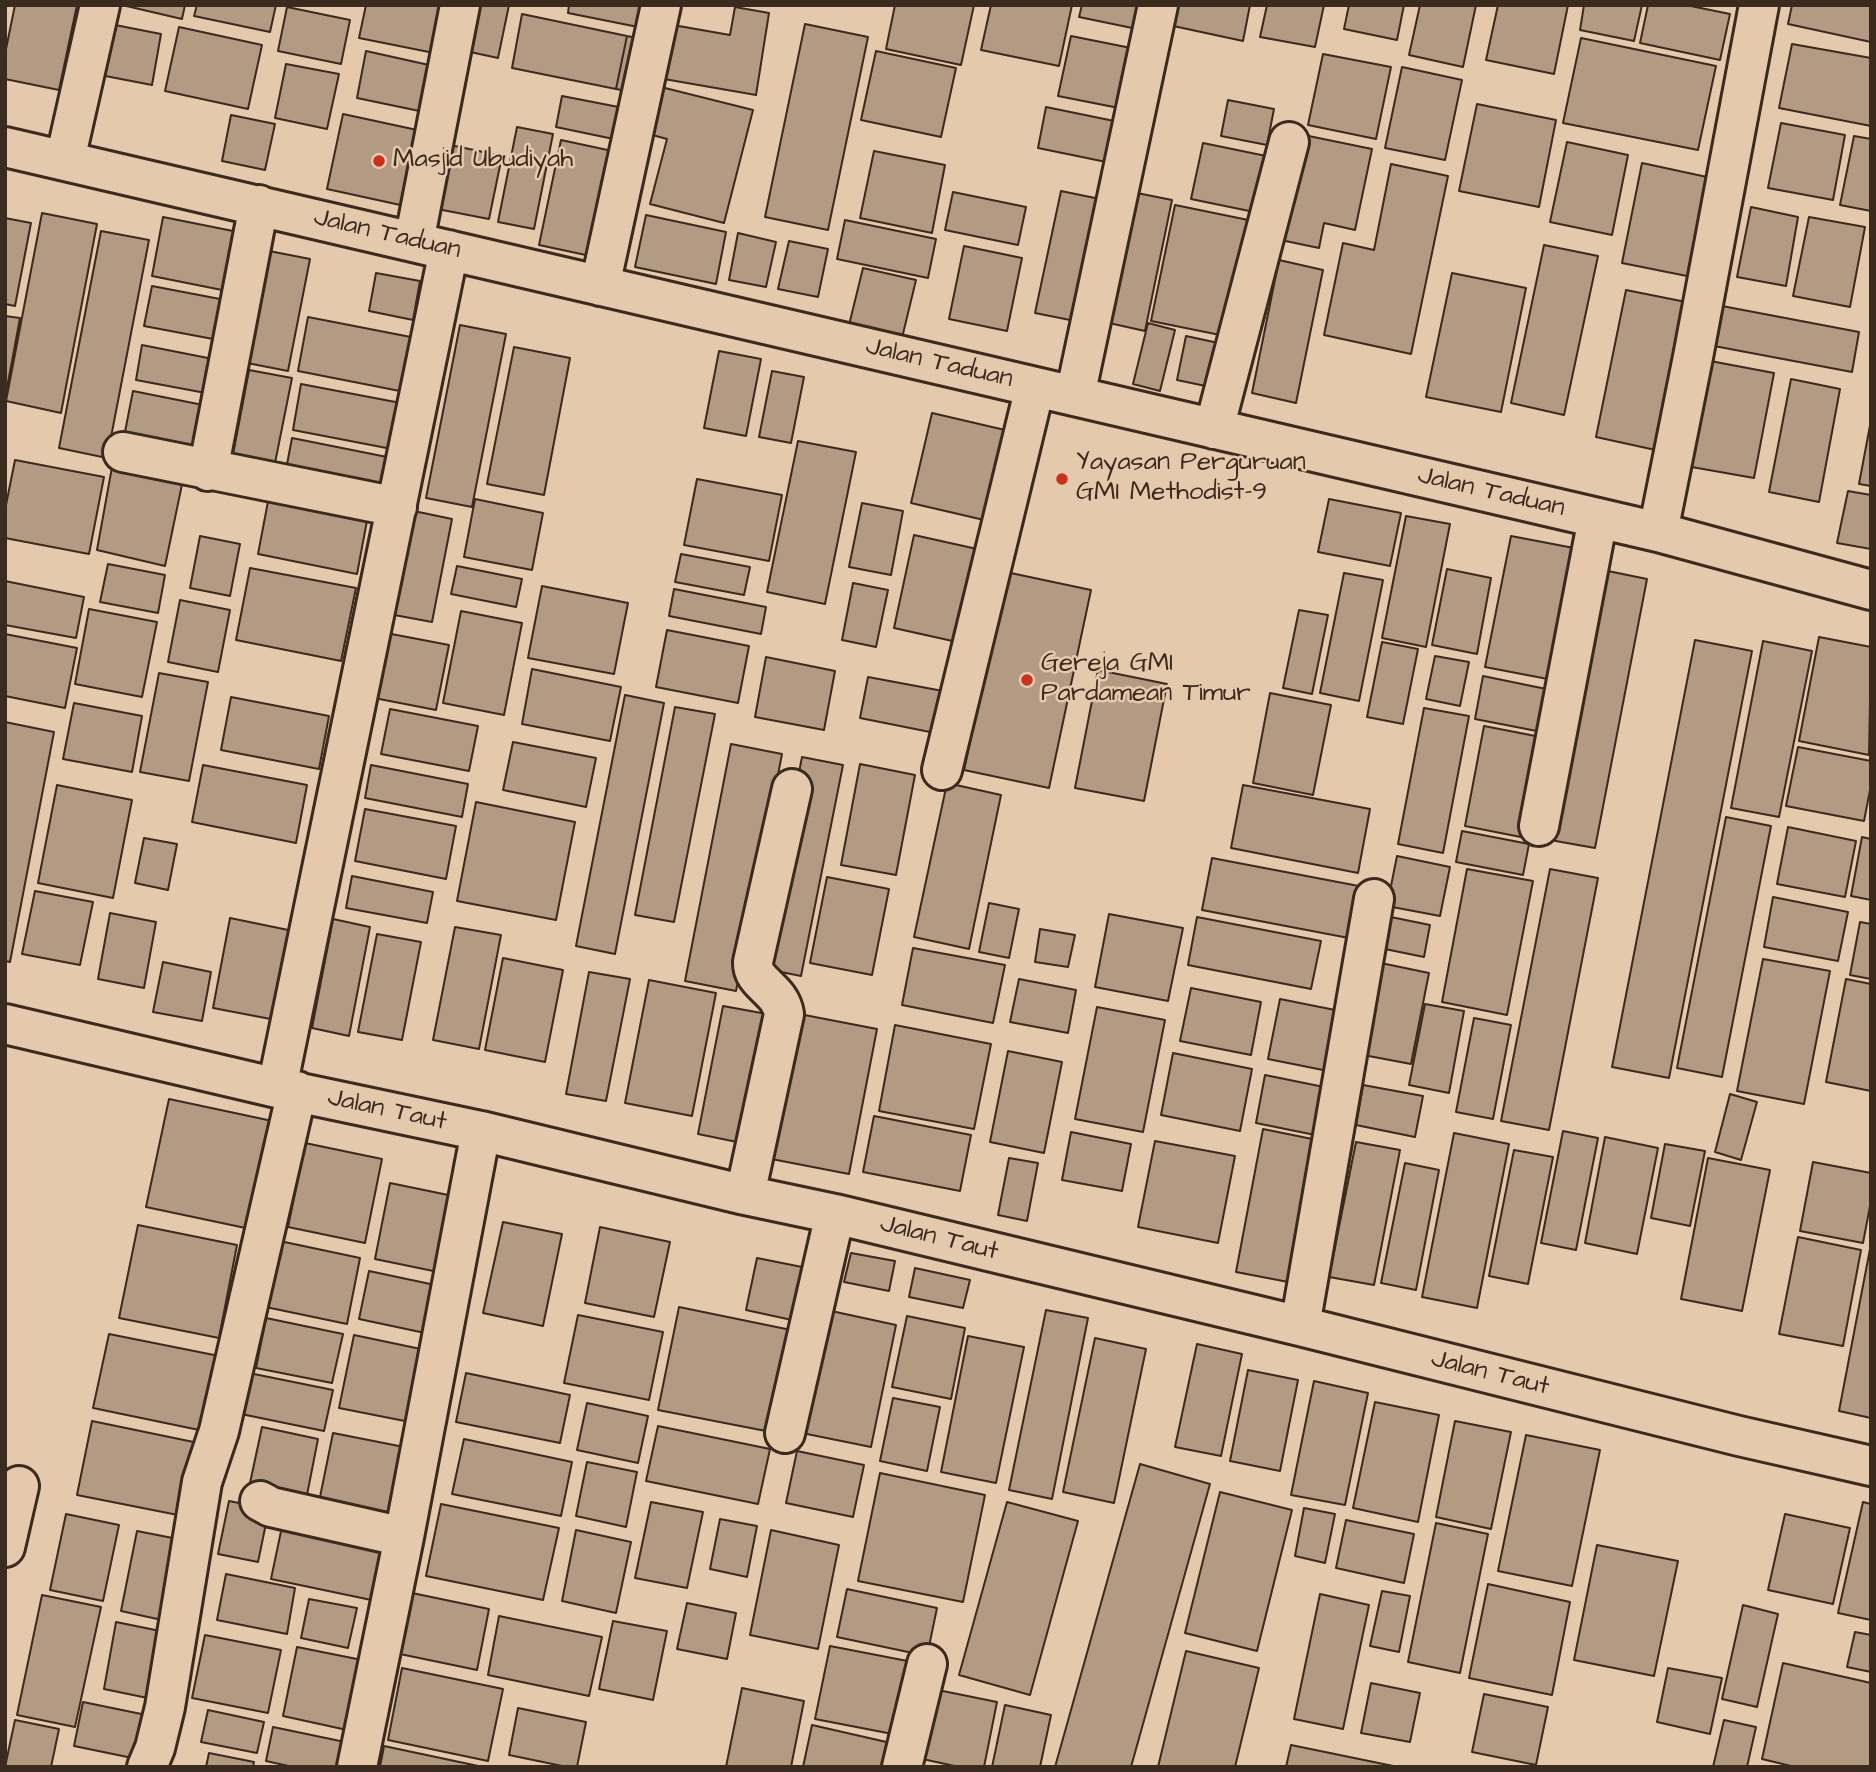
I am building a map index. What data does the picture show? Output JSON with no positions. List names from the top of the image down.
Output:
{
  "streets": {
    "street": ["Jalan Taduan", "Jalan Taut"]
  },
  "places": ["Masjid Ubudiyah", "Yayasan Perguruan GMI Methodist-9", "Gereja GMI Pardamean Timur"]
}
